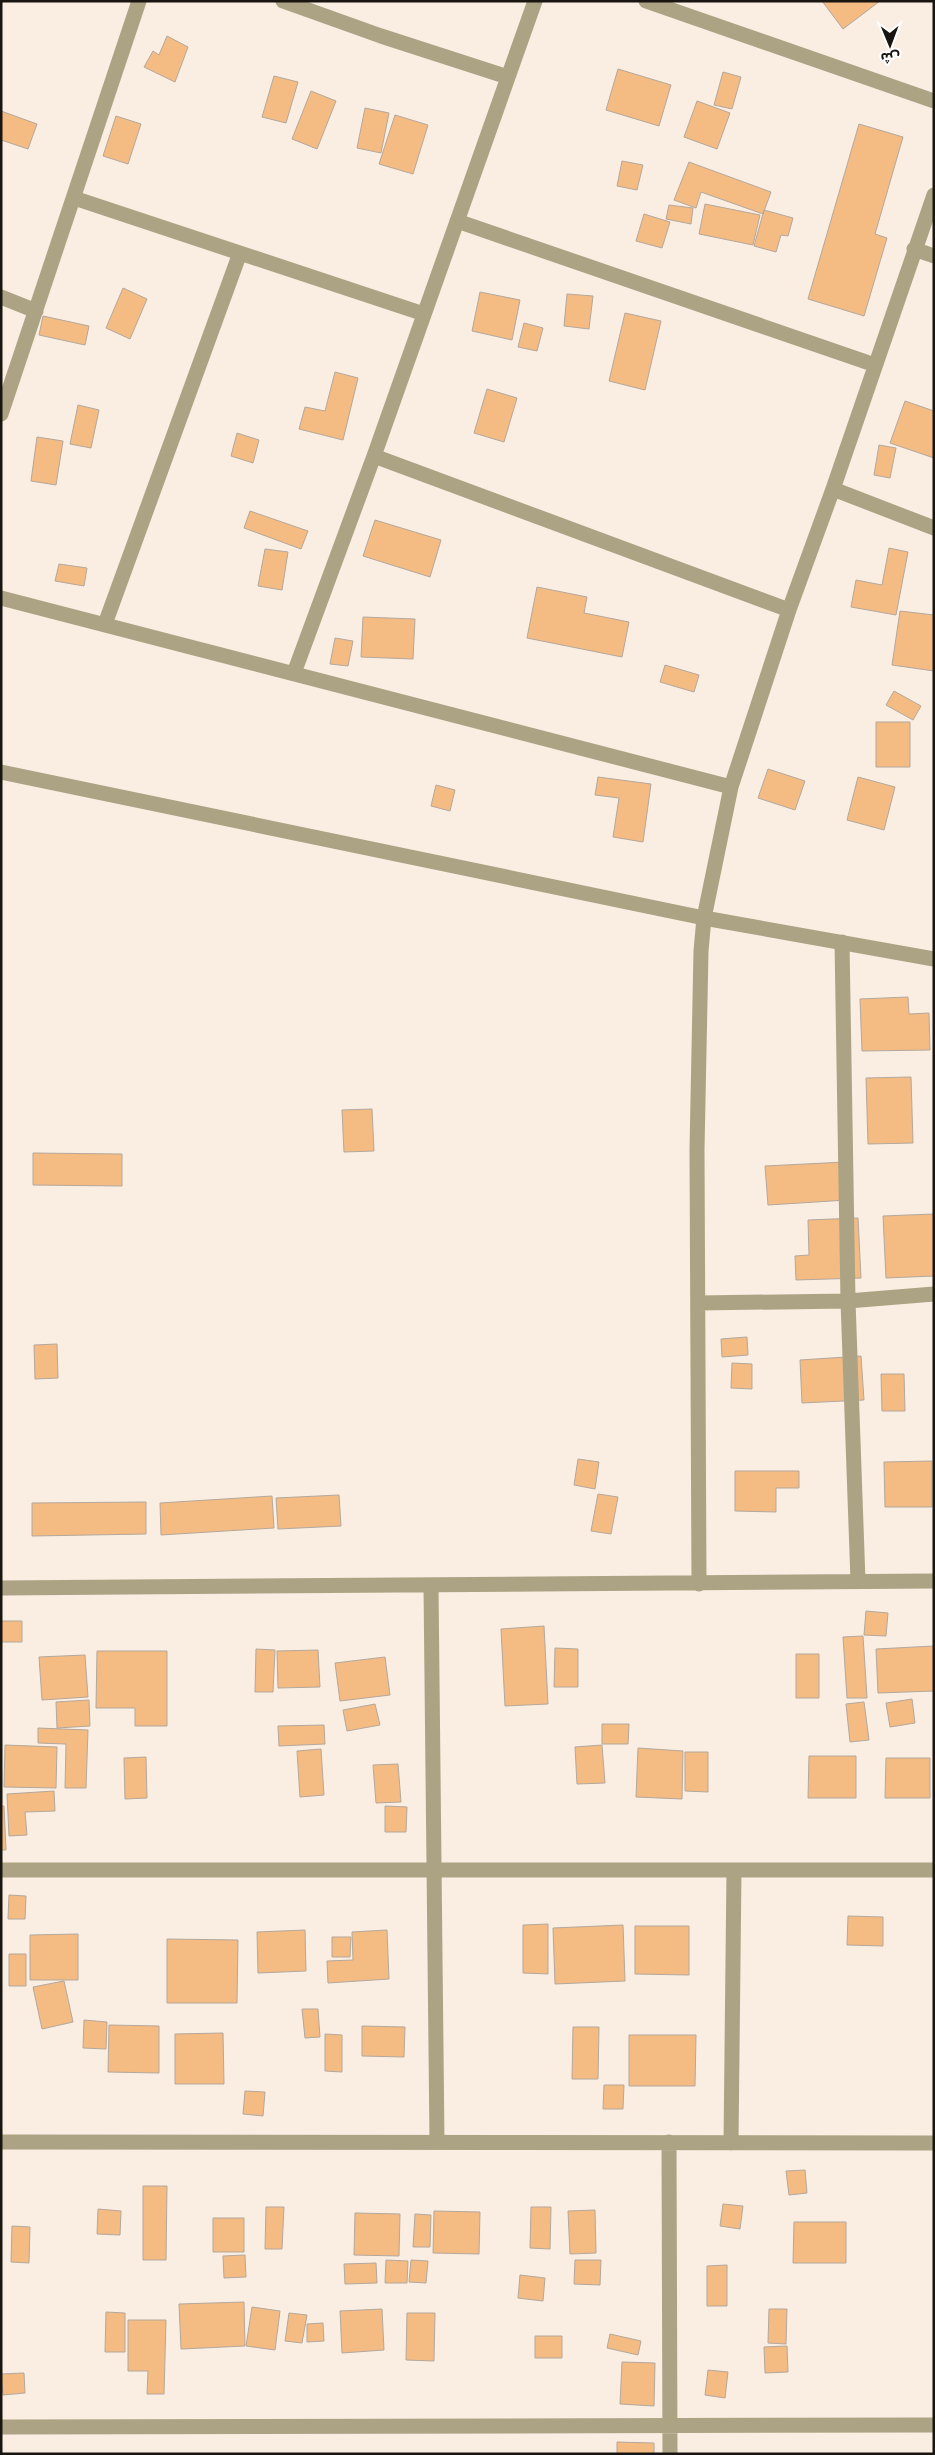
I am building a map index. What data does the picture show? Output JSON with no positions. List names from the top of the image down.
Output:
{
  "north": "bottom"
}
